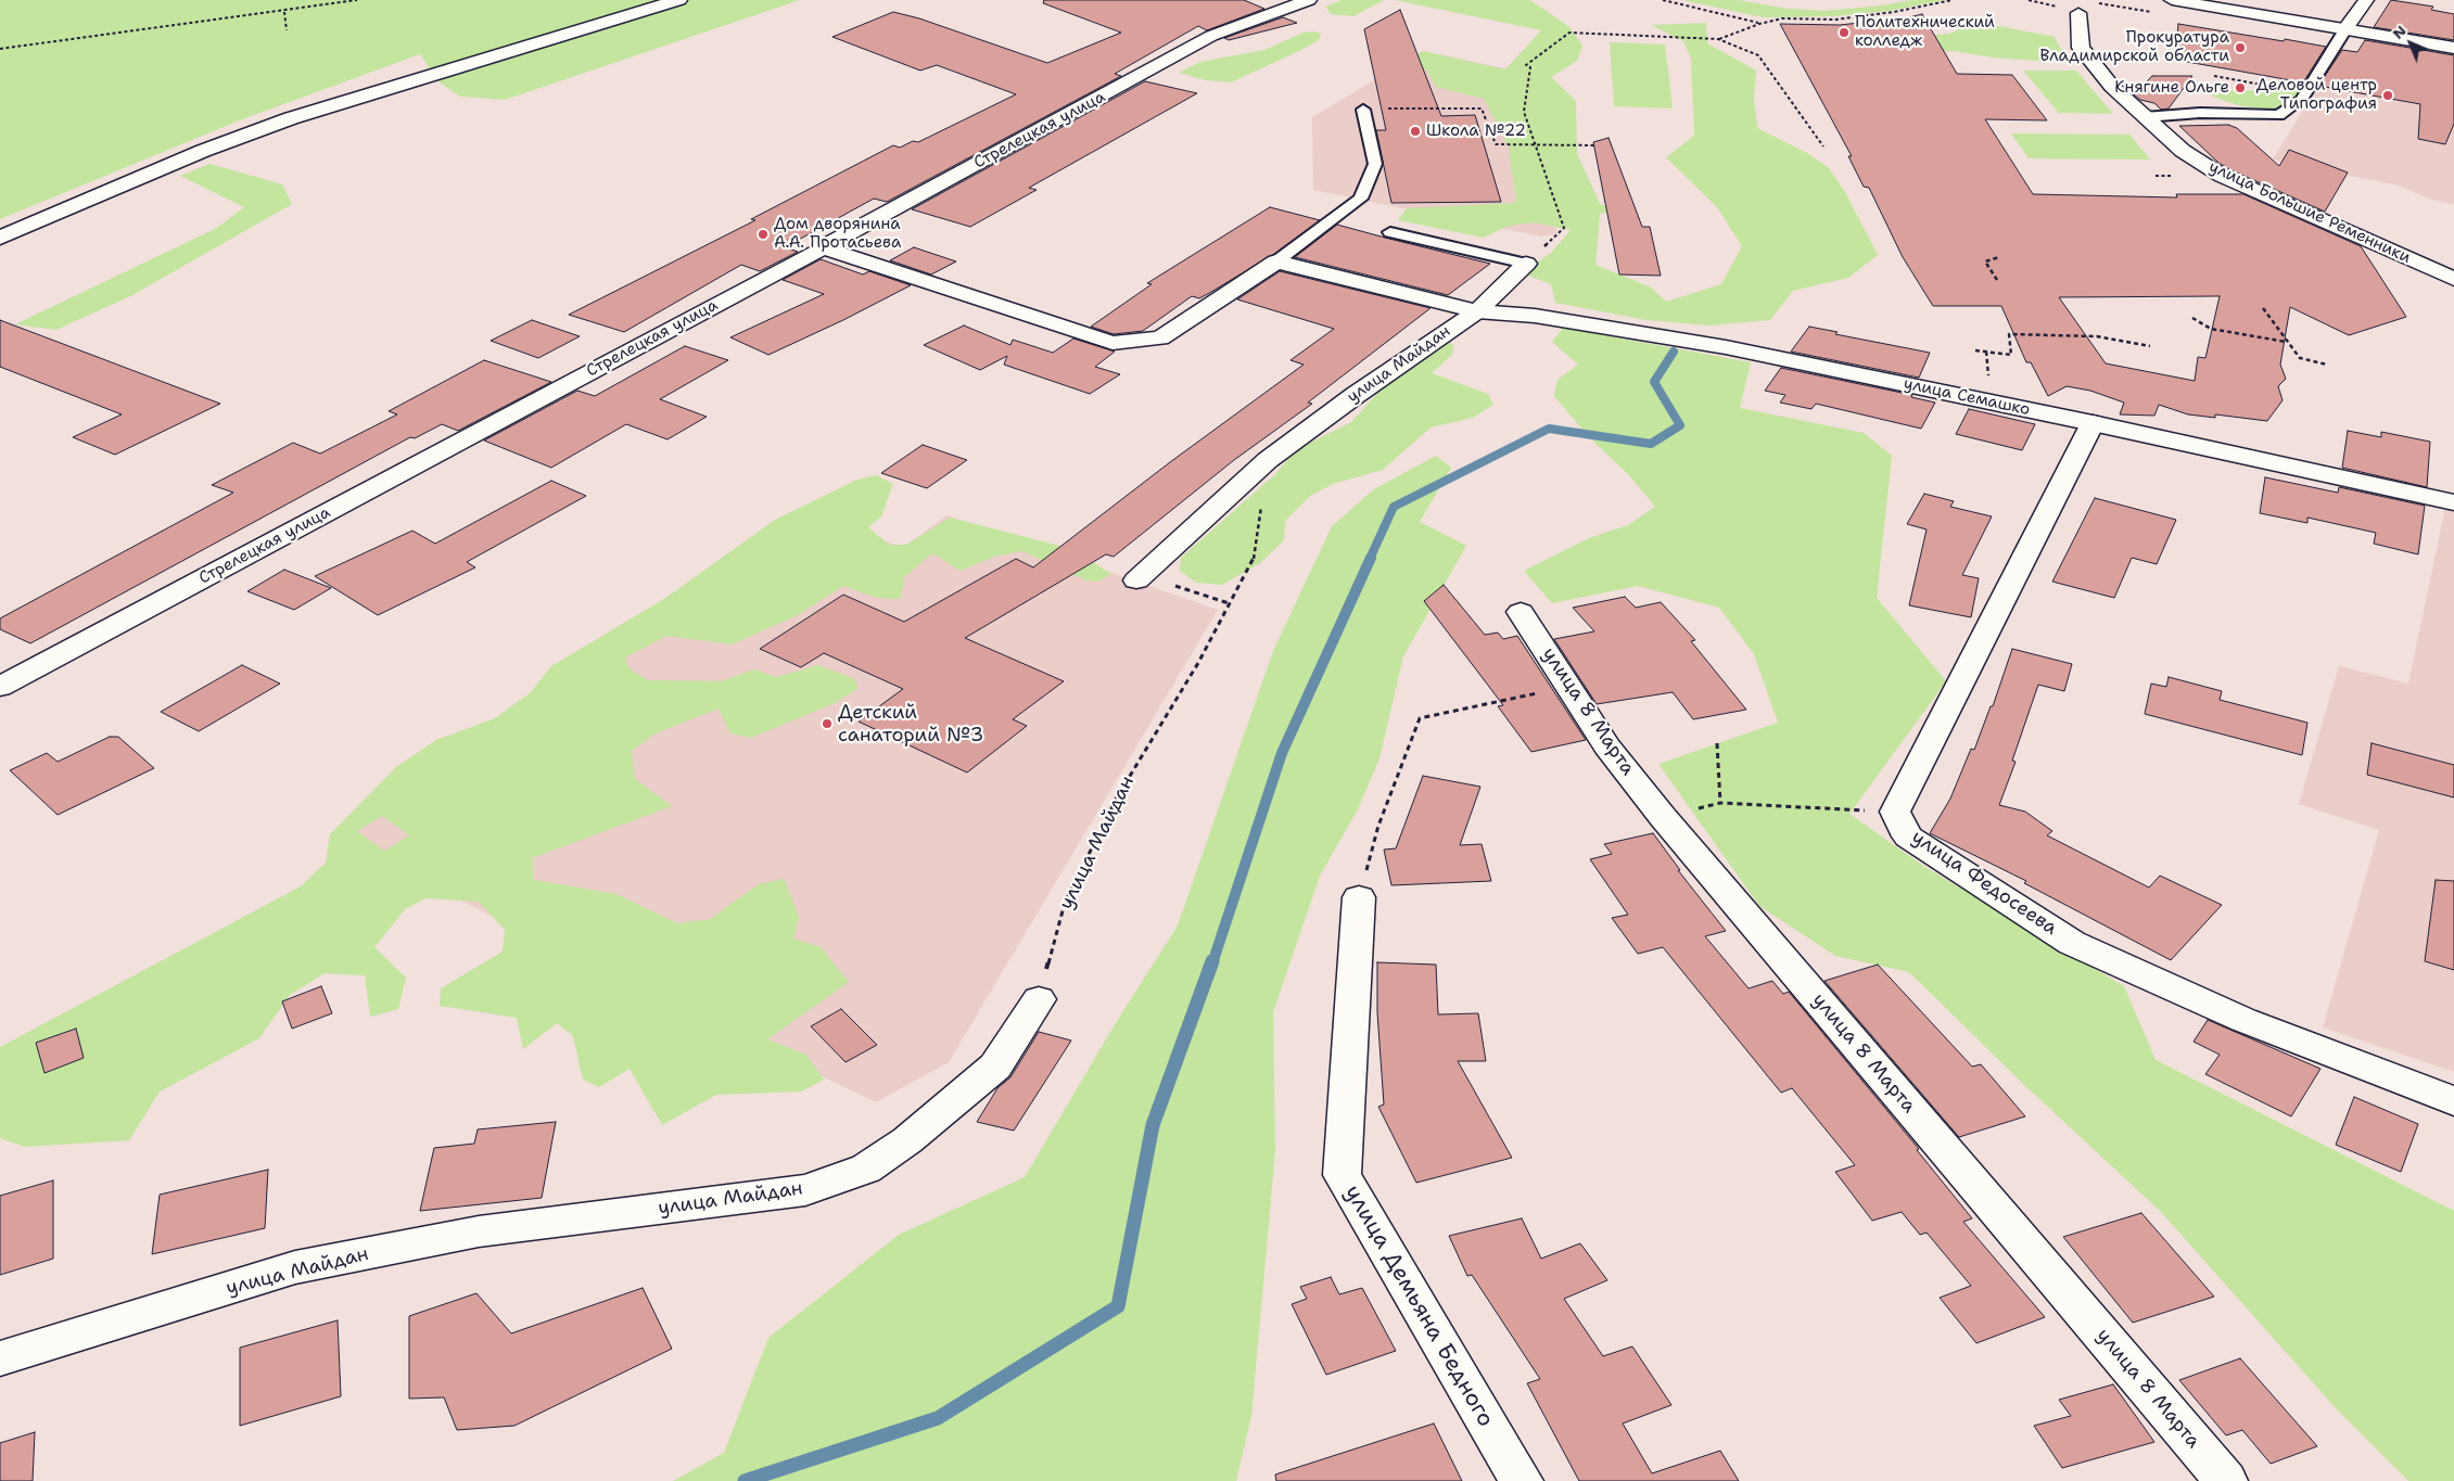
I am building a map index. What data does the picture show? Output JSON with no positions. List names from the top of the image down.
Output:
{
  "streets": {
    "street": [
      "Стрелецкая улица",
      "улица Большие Ременники",
      "улица Майдан",
      "улица Семашко",
      "улица 8 Марта",
      "улица Федосеева",
      "улица Демьяна Бедного"
    ]
  },
  "crossings": [
    ["улица Майдан", "улица Семашко"],
    ["улица Семашко", "улица Федосеева"]
  ],
  "places": [
    "Политехнический колледж",
    "Прокуратура Владимирской области",
    "Княгине Ольге",
    "Деловой центр Типография",
    "Школа №22",
    "Дом дворянина А.А. Протасьева",
    "Детский санаторий №3"
  ],
  "north": "top left"
}
